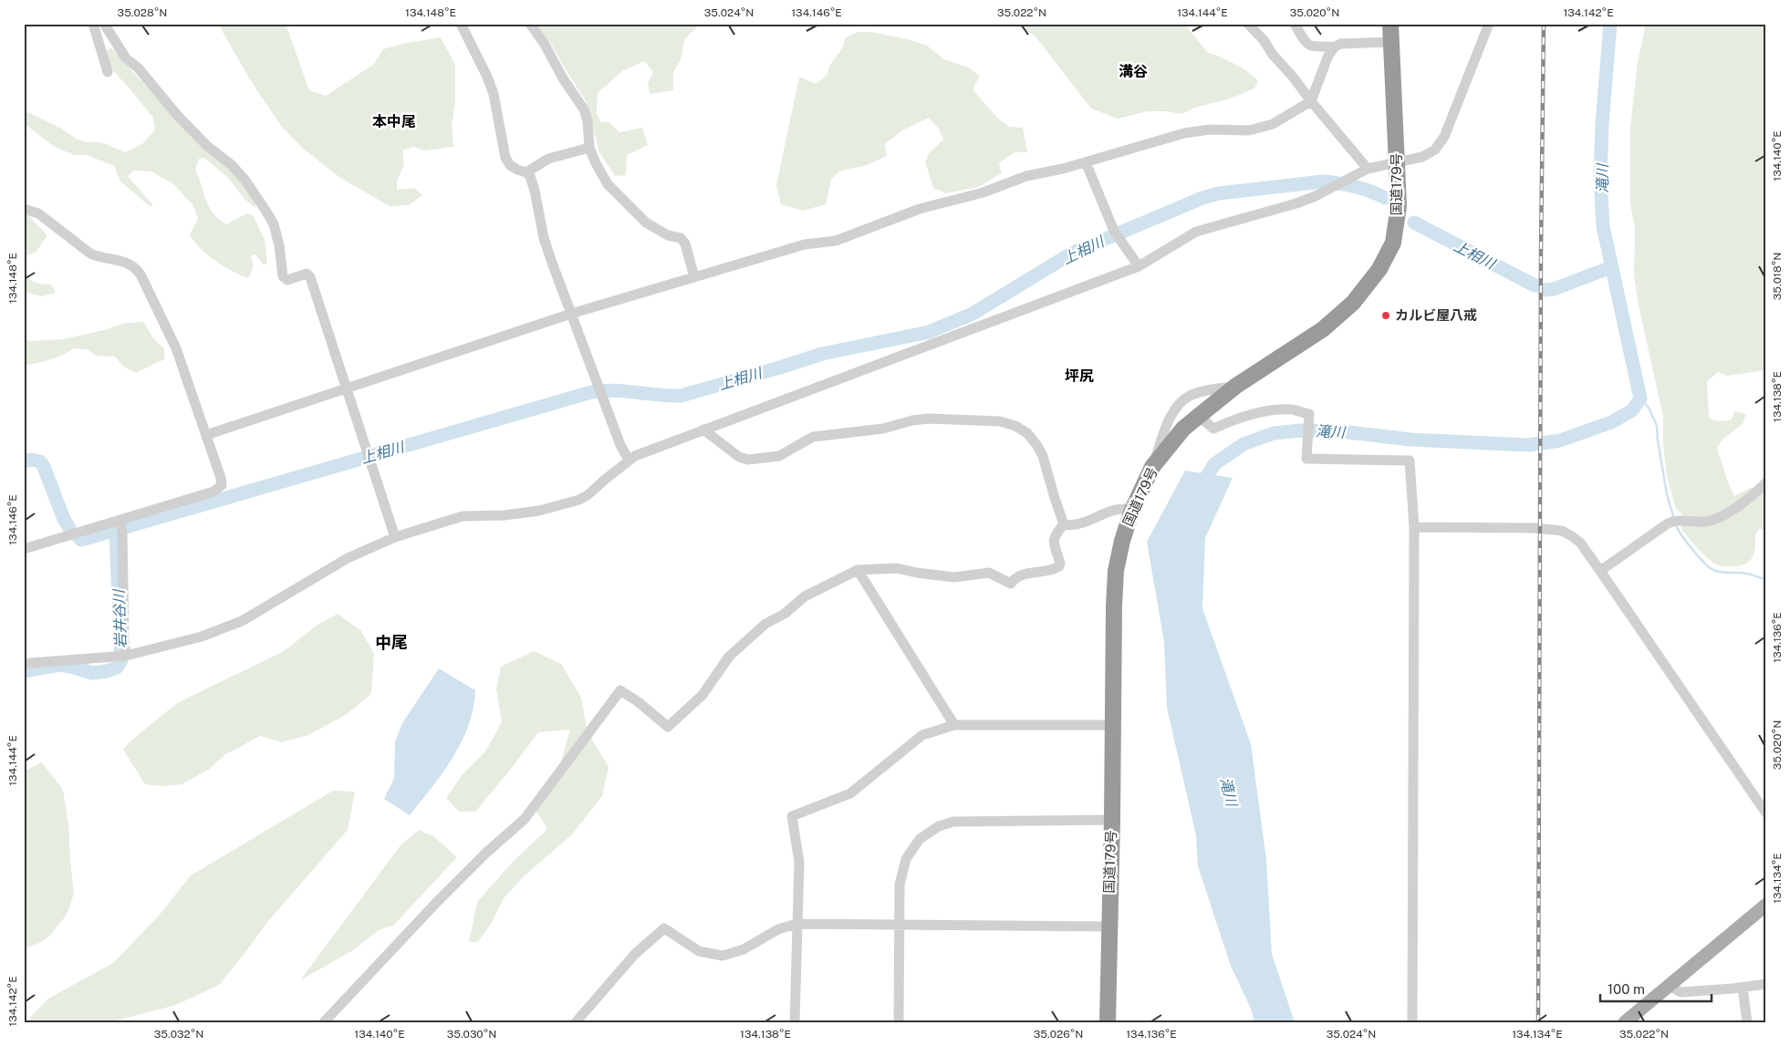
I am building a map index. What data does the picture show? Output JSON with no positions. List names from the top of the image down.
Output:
{
  "streets": {
    "highway": ["国道179号"]
  },
  "districts": [
    "溝谷",
    "本中尾",
    "坪尻",
    "中尾"
  ],
  "water": ["滝川", "上相川", "岩井谷川"],
  "places": ["カルビ屋八戒"],
  "scale_bar": "100 m",
  "coordinates": [
    "35.028°N",
    "134.148°E",
    "35.024°N",
    "134.146°E",
    "35.022°N",
    "134.144°E",
    "35.020°N",
    "134.142°E",
    "134.140°E",
    "35.018°N",
    "134.138°E",
    "134.136°E",
    "134.134°E",
    "35.032°N",
    "35.030°N",
    "35.026°N"
  ]
}
